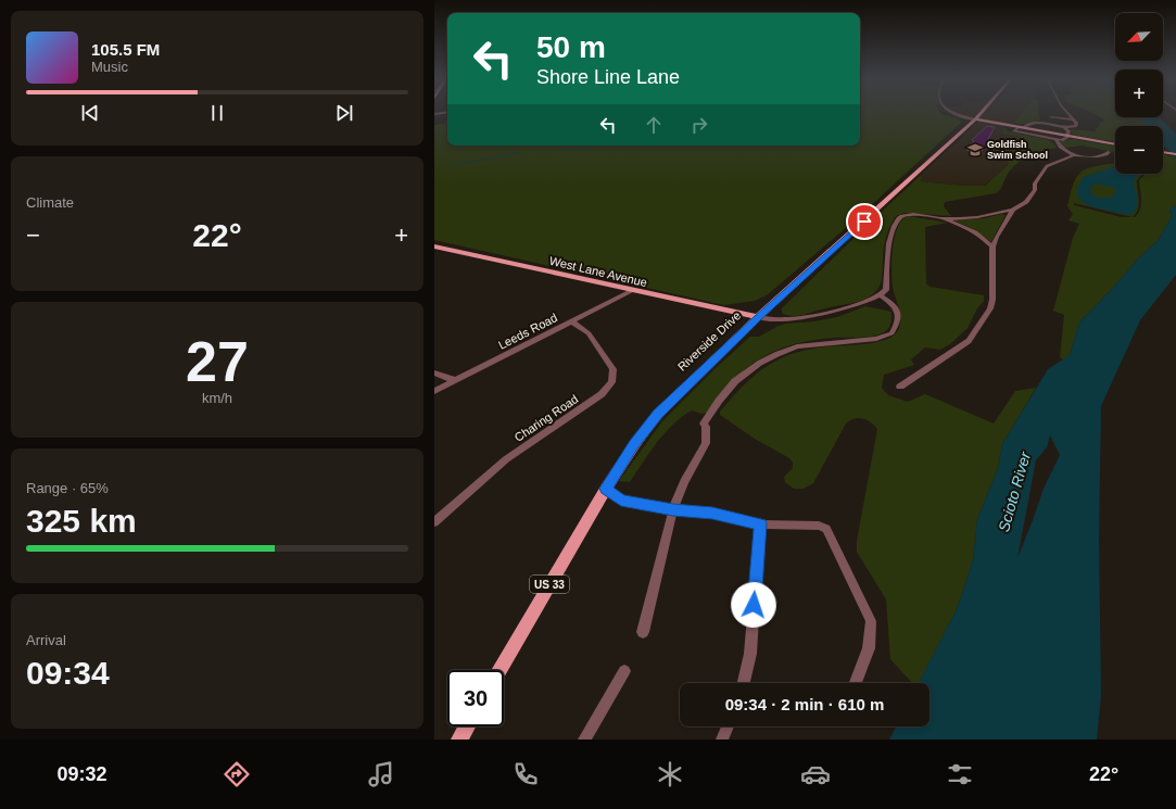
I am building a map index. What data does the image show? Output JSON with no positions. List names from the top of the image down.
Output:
{
  "streets": {
    "main road": ["West Lane Avenue", "Riverside Drive", "US 33"],
    "street": ["Leeds Road", "Charing Road"]
  },
  "crossings": [
    ["West Lane Avenue", "Leeds Road"],
    ["West Lane Avenue", "Riverside Drive"],
    ["Leeds Road", "Charing Road"]
  ],
  "water": ["Scioto River"],
  "places": {
    "school or university": ["Goldfish Swim School"]
  },
  "north": "bottom left",
  "page": {
    "map_buttons": ["+", "−"],
    "turn": ["50 m", "Shore Line Lane"],
    "song": ["105.5 FM", "Music"],
    "tile": [
      "Climate",
      ["27", "km/h"],
      ["Range · 65%", "325 km"],
      ["Arrival", "09:34"]
    ],
    "heat": ["−", "22°", "+"],
    "limit": "30",
    "trip": "09:34 · 2 min · 610 m",
    "tabs": ["09:32", "22°"]
  }
}
